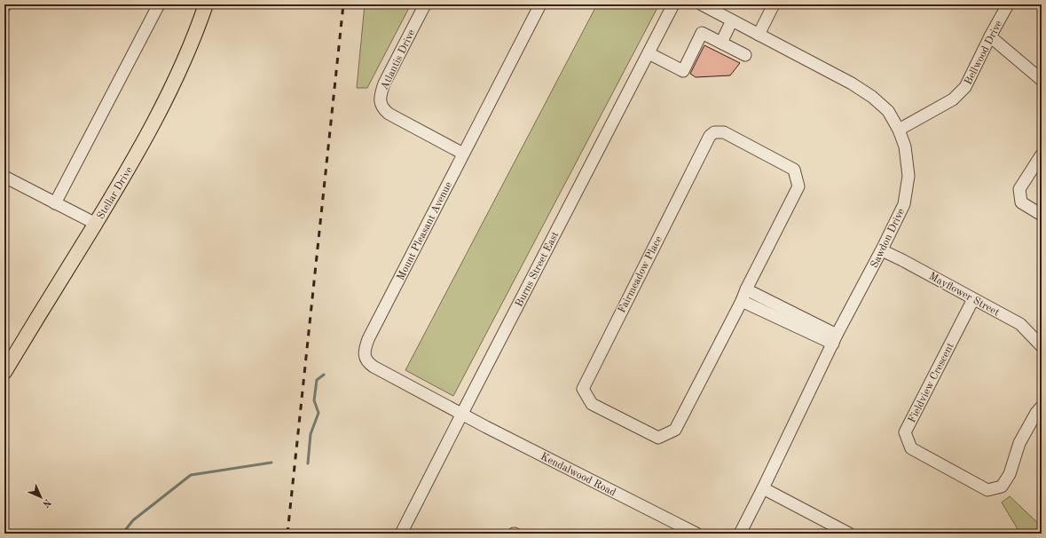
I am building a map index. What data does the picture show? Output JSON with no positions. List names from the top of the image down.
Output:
{
  "streets": {
    "main road": ["Stellar Drive"],
    "street": [
      "Bellwood Drive",
      "Atlantis Drive",
      "Mount Pleasant Avenue",
      "Sawdon Drive",
      "Burns Street East",
      "Fairmeadow Place",
      "Mayflower Street",
      "Fieldview Crescent",
      "Kendalwood Road"
    ]
  },
  "crossings": [
    ["Bellwood Drive", "Sawdon Drive"],
    ["Atlantis Drive", "Mount Pleasant Avenue"],
    ["Mount Pleasant Avenue", "Burns Street East"],
    ["Mount Pleasant Avenue", "Kendalwood Road"],
    ["Sawdon Drive", "Mayflower Street"],
    ["Burns Street East", "Kendalwood Road"],
    ["Mayflower Street", "Fieldview Crescent"]
  ],
  "north": "bottom right"
}
